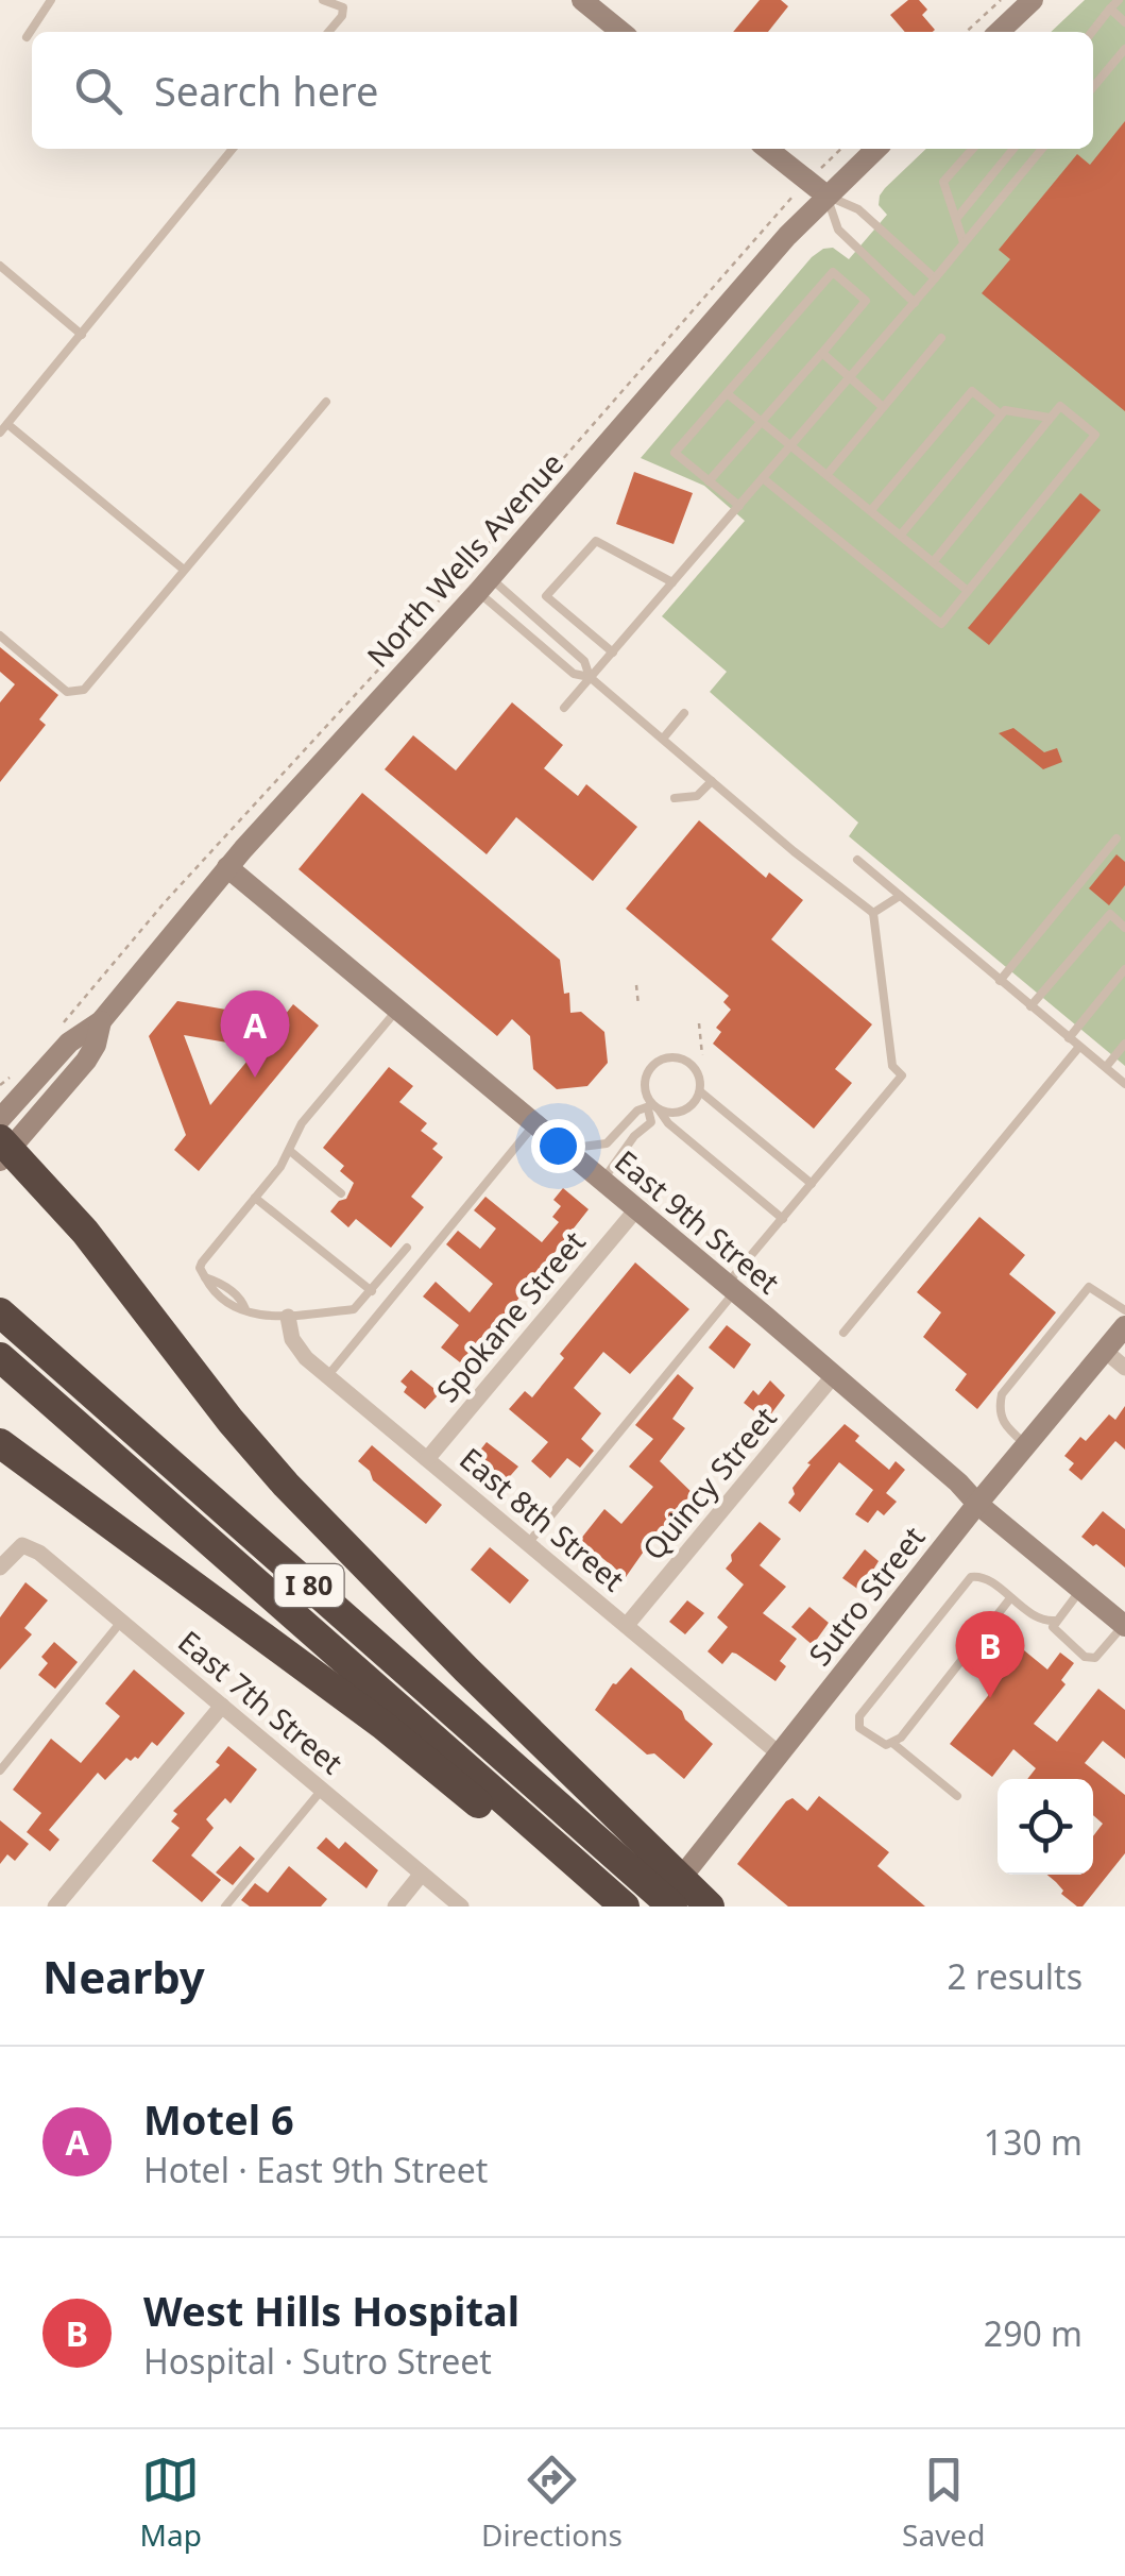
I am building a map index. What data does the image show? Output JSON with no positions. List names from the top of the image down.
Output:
{
  "streets": {
    "highway": ["I 80"],
    "street": [
      "North Wells Avenue",
      "East 9th Street",
      "Spokane Street",
      "Quincy Street",
      "East 8th Street",
      "Sutro Street",
      "East 7th Street"
    ]
  },
  "crossings": [
    ["North Wells Avenue", "East 9th Street"],
    ["East 9th Street", "Spokane Street"],
    ["East 9th Street", "Quincy Street"],
    ["East 9th Street", "Sutro Street"],
    ["Spokane Street", "East 8th Street"],
    ["Quincy Street", "East 8th Street"],
    ["East 8th Street", "Sutro Street"]
  ],
  "page": {
    "search": "Search here",
    "pins": ["A", "B"],
    "heading": ["Nearby", "2 results"],
    "list": [
      {
        "mark": "A",
        "name": "Motel 6",
        "note": "Hotel · East 9th Street",
        "value": "130 m"
      },
      {
        "mark": "B",
        "name": "West Hills Hospital",
        "note": "Hospital · Sutro Street",
        "value": "290 m"
      }
    ],
    "nav": ["Map", "Directions", "Saved"]
  }
}
